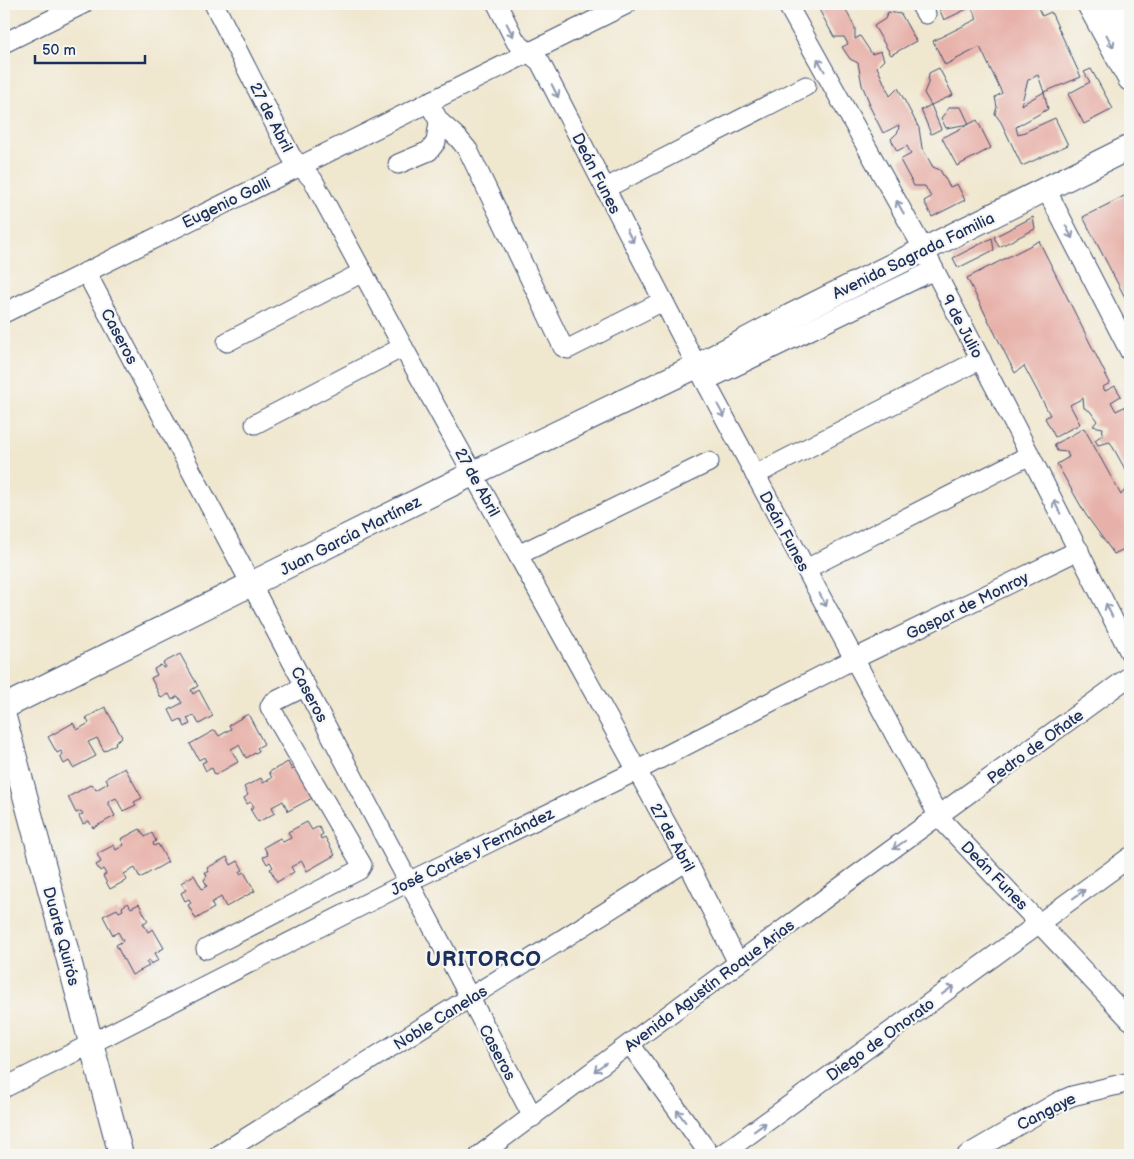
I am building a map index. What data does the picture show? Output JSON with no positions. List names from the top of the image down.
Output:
{
  "streets": {
    "main road": ["Avenida Sagrada Familia", "Juan García Martínez", "Duarte Quirós"],
    "street": [
      "27 de Abril",
      "Deán Funes",
      "Eugenio Galli",
      "9 de Julio",
      "Caseros",
      "Gaspar de Monroy",
      "Pedro de Oñate",
      "José Cortés y Fernández",
      "Avenida Agustín Roque Arias",
      "Noble Canelas",
      "Diego de Onorato",
      "Cangaye"
    ]
  },
  "crossings": [
    ["27 de Abril", "Eugenio Galli"],
    ["27 de Abril", "Juan García Martínez"],
    ["27 de Abril", "José Cortés y Fernández"],
    ["27 de Abril", "Avenida Agustín Roque Arias"],
    ["27 de Abril", "Noble Canelas"],
    ["Deán Funes", "Eugenio Galli"],
    ["Deán Funes", "Avenida Sagrada Familia"],
    ["Deán Funes", "Juan García Martínez"],
    ["Deán Funes", "Gaspar de Monroy"],
    ["Deán Funes", "Pedro de Oñate"],
    ["Deán Funes", "José Cortés y Fernández"],
    ["Deán Funes", "Avenida Agustín Roque Arias"],
    ["Deán Funes", "Diego de Onorato"],
    ["Eugenio Galli", "Caseros"],
    ["Avenida Sagrada Familia", "9 de Julio"],
    ["Avenida Sagrada Familia", "Juan García Martínez"],
    ["9 de Julio", "Gaspar de Monroy"],
    ["Caseros", "Juan García Martínez"],
    ["Caseros", "José Cortés y Fernández"],
    ["Caseros", "Avenida Agustín Roque Arias"],
    ["Caseros", "Noble Canelas"],
    ["Gaspar de Monroy", "José Cortés y Fernández"],
    ["Pedro de Oñate", "Avenida Agustín Roque Arias"],
    ["José Cortés y Fernández", "Duarte Quirós"]
  ],
  "one_way": [
    "Deán Funes",
    "9 de Julio",
    "Avenida Agustín Roque Arias",
    "Diego de Onorato"
  ],
  "districts": ["URITORCO"],
  "scale_bar": "50 m"
}
